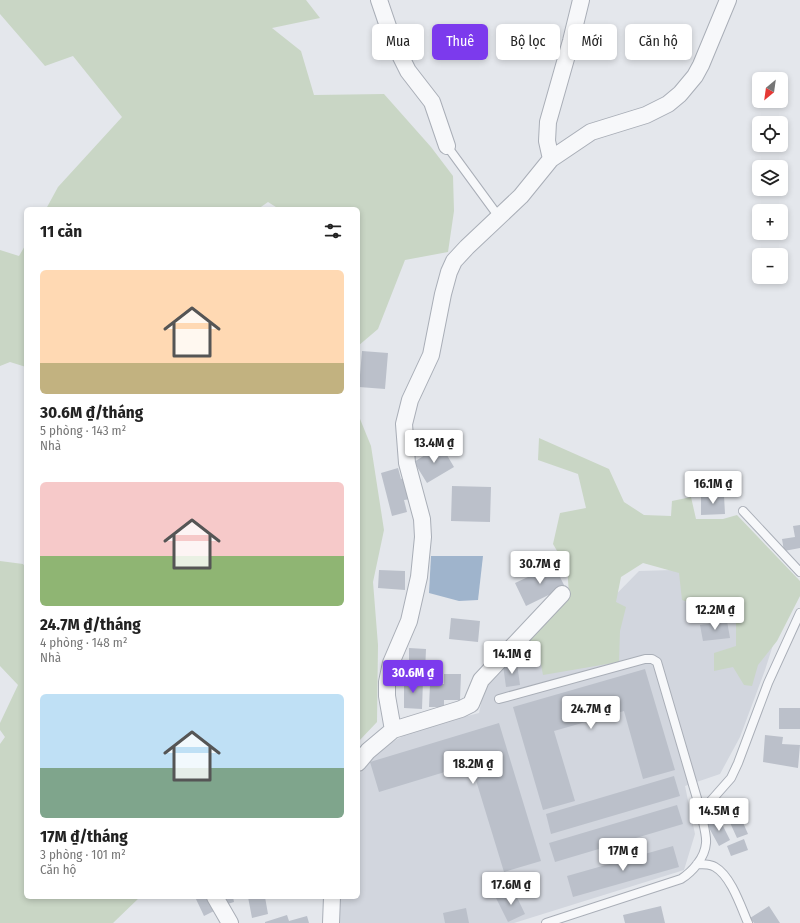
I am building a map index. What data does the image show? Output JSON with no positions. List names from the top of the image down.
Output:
{
  "north": "bottom left",
  "page": {
    "chip": [
      "Mua",
      "Thuê",
      "Bộ lọc",
      "Mới",
      "Căn hộ"
    ],
    "map_buttons": ["+", "−"],
    "heading": "11 căn",
    "list": [
      {
        "name": "30.6M ₫/tháng",
        "note": "5 phòng · 143 m² · Nhà"
      },
      {
        "name": "24.7M ₫/tháng",
        "note": "4 phòng · 148 m² · Nhà"
      },
      {
        "name": "17M ₫/tháng",
        "note": "3 phòng · 101 m² · Căn hộ"
      }
    ],
    "price": [
      "13.4M ₫",
      "16.1M ₫",
      "30.7M ₫",
      "12.2M ₫",
      "14.1M ₫",
      "30.6M ₫",
      "24.7M ₫",
      "18.2M ₫",
      "14.5M ₫",
      "17M ₫",
      "17.6M ₫"
    ]
  }
}
